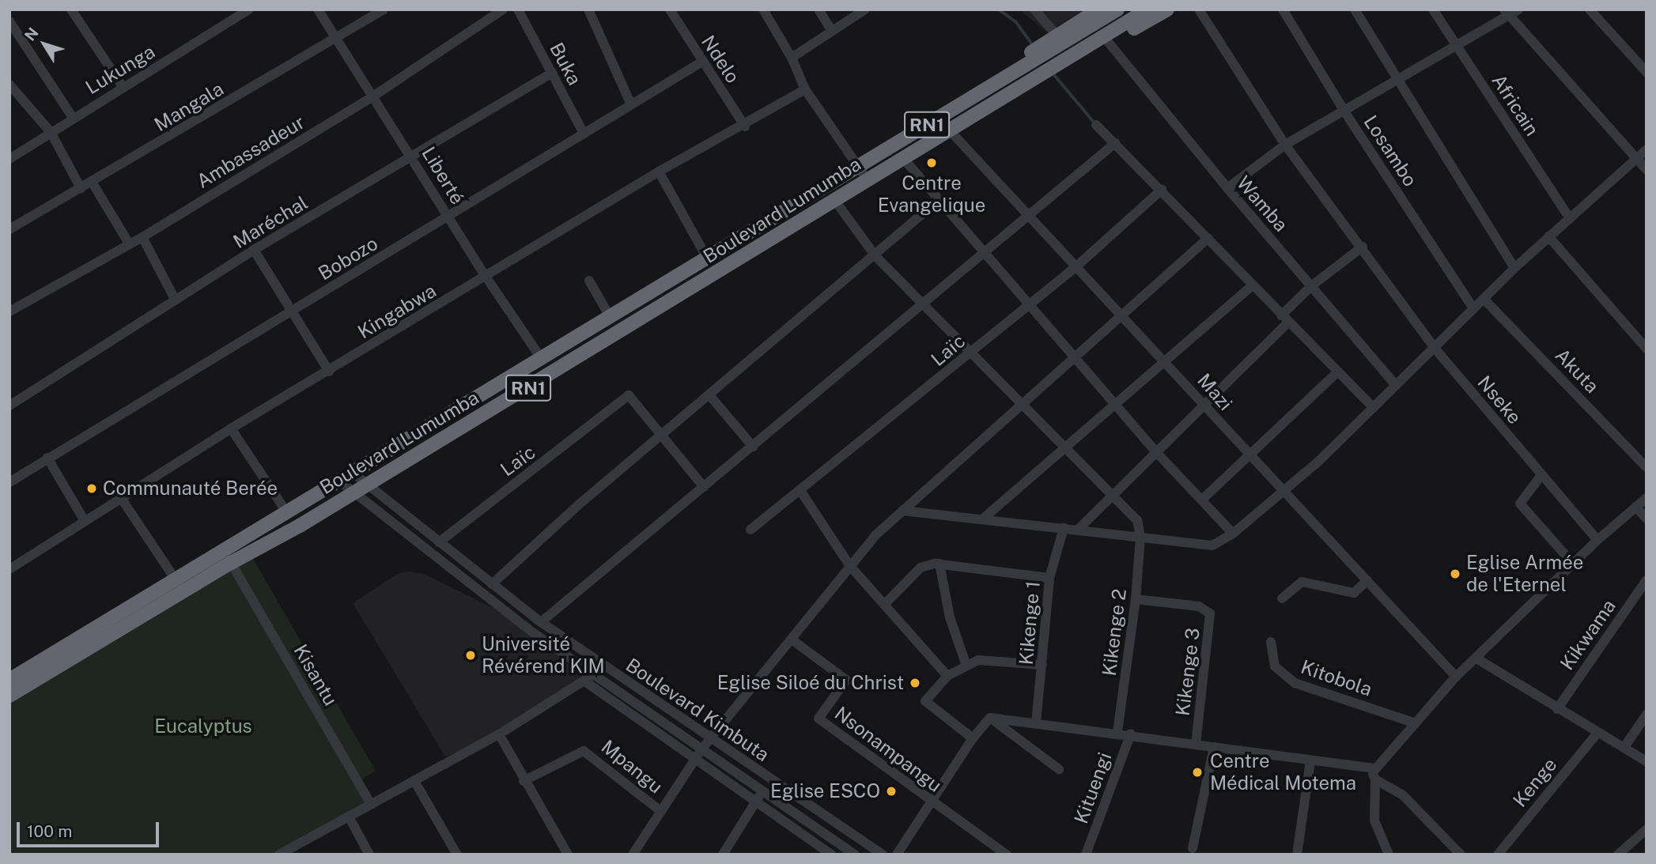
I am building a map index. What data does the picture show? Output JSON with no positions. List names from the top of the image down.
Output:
{
  "streets": {
    "highway": ["RN1", "Boulevard Lumumba"],
    "street": [
      "Ndelo",
      "Buka",
      "Lukunga",
      "Africain",
      "Mangala",
      "Losambo",
      "Ambassadeur",
      "Liberté",
      "Wamba",
      "Maréchal",
      "Bobozo",
      "Kingabwa",
      "Laïc",
      "Akuta",
      "Mazi",
      "Nseke",
      "Kikenge 1",
      "Kikenge 2",
      "Kikwama",
      "Kikenge 3",
      "Kisantu",
      "Kitobola",
      "Boulevard Kimbuta",
      "Nsonampangu",
      "Mpangu",
      "Kenge",
      "Kituengi"
    ]
  },
  "crossings": [
    ["Ndelo", "Bobozo"],
    ["Ndelo", "Kingabwa"],
    ["Buka", "Maréchal"],
    ["Buka", "Bobozo"],
    ["Mangala", "Liberté"],
    ["Ambassadeur", "Liberté"],
    ["Liberté", "Boulevard Lumumba"],
    ["Liberté", "Maréchal"],
    ["Liberté", "Bobozo"],
    ["Liberté", "Kingabwa"],
    ["Boulevard Lumumba", "Mazi"],
    ["Boulevard Lumumba", "Kisantu"],
    ["Boulevard Lumumba", "Boulevard Kimbuta"],
    ["Laïc", "Mazi"],
    ["Laïc", "Boulevard Kimbuta"],
    ["Mazi", "Mpangu"],
    ["Kikenge 2", "Kikenge 3"],
    ["Boulevard Kimbuta", "Mpangu"],
    ["Nsonampangu", "Mpangu"]
  ],
  "parks": ["Eucalyptus"],
  "places": [
    "Centre Evangelique",
    "Communauté Berée",
    "Eglise Armée de l'Eternel",
    "Université Révérend KIM",
    "Eglise Siloé du Christ",
    "Centre Médical Motema",
    "Eglise ESCO"
  ],
  "scale_bar": "100 m",
  "north": "top left"
}
